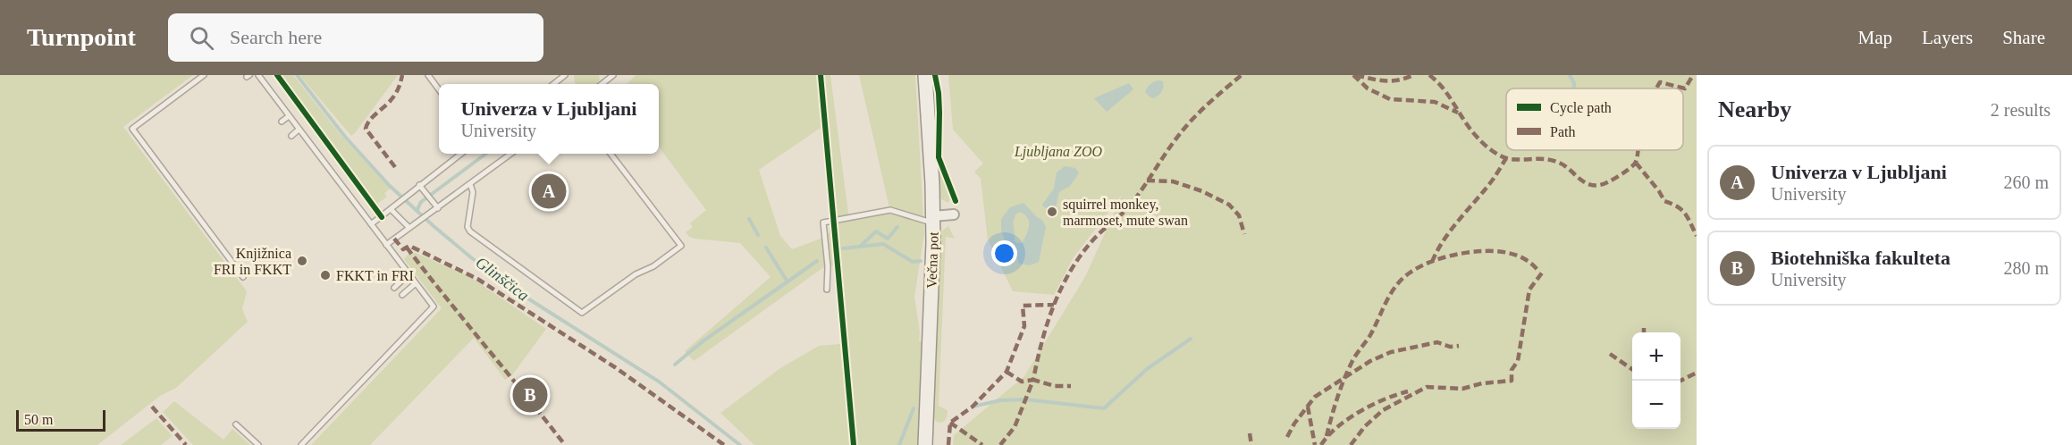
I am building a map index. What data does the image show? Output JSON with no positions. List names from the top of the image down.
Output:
{
  "streets": {
    "main road": ["Večna pot"]
  },
  "water": ["Glinščica"],
  "parks": ["Ljubljana ZOO"],
  "places": ["squirrel monkey, marmoset, mute swan", "Knjižnica FRI in FKKT", "FKKT in FRI"],
  "legend": ["Cycle path", "Path"],
  "scale_bar": "50 m",
  "page": {
    "header": "Turnpoint",
    "search": "Search here",
    "nav": ["Map", "Layers", "Share"],
    "heading": ["Nearby", "2 results"],
    "popup": ["Univerza v Ljubljani", "University"],
    "list": [
      {
        "mark": "A",
        "name": "Univerza v Ljubljani",
        "note": "University",
        "value": "260 m"
      },
      {
        "mark": "B",
        "name": "Biotehniška fakulteta",
        "note": "University",
        "value": "280 m"
      }
    ],
    "pins": ["A", "B"],
    "map_buttons": ["+", "−"],
    "scale": "50 m"
  }
}
